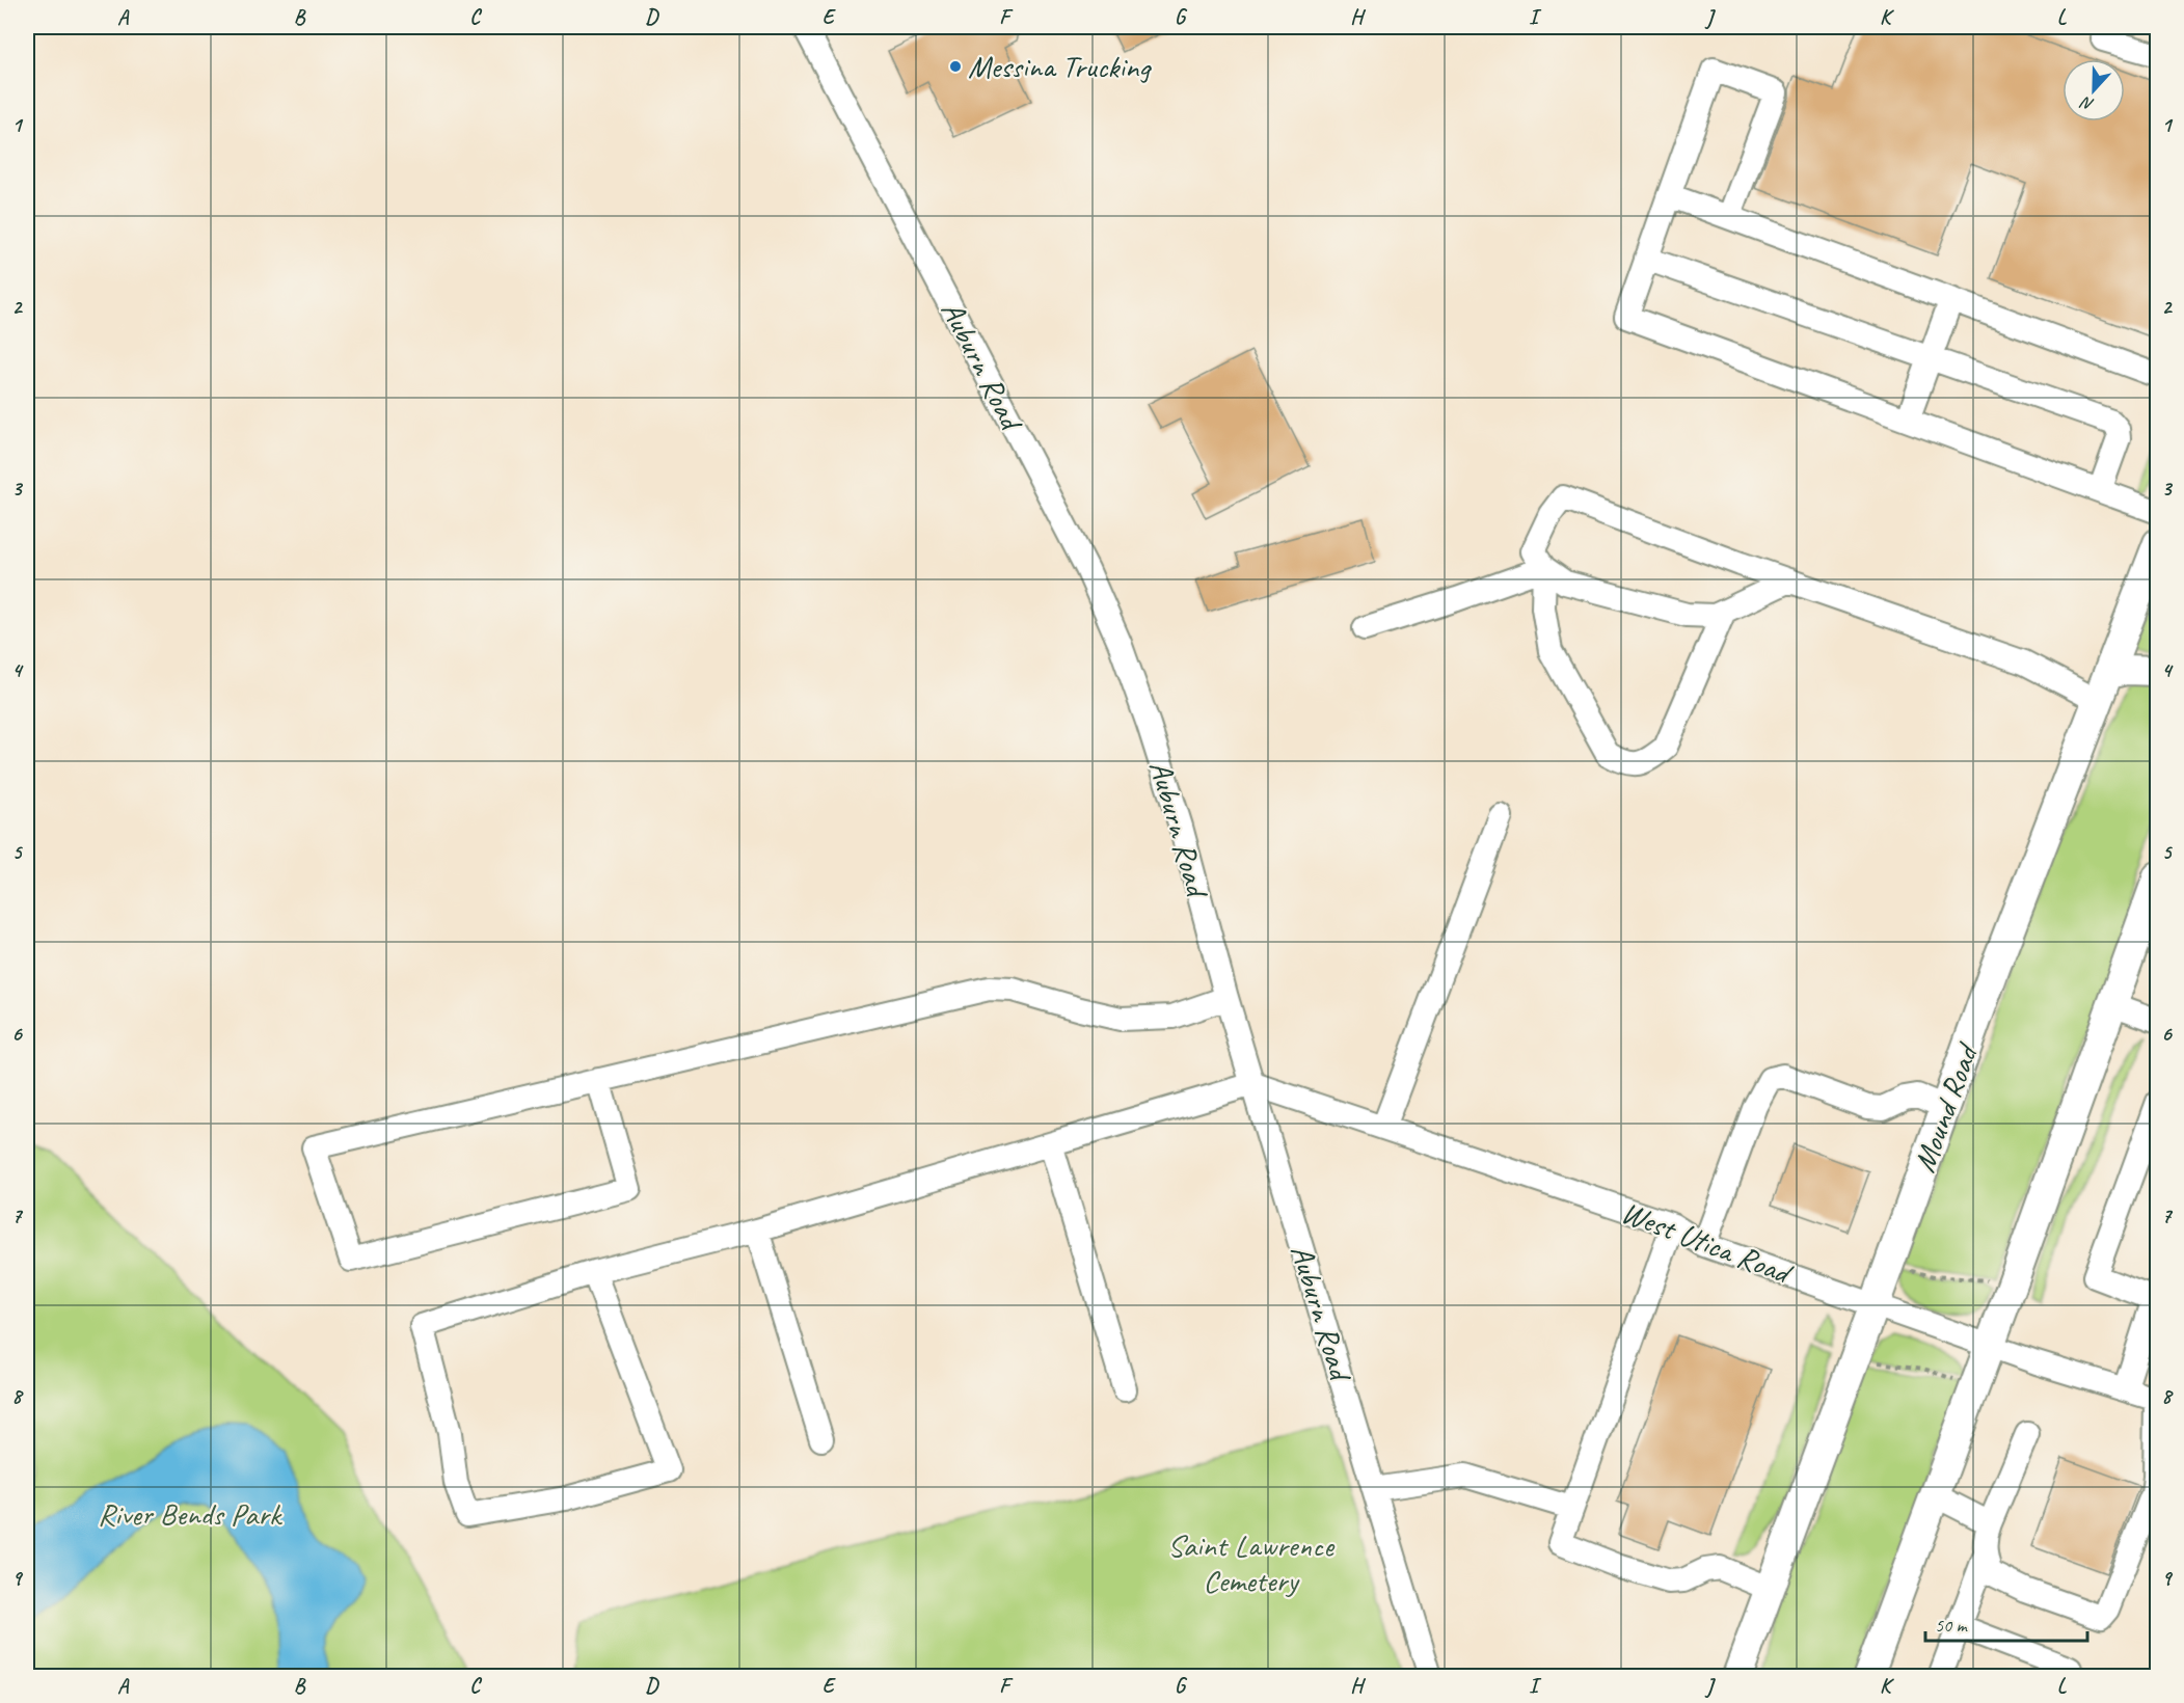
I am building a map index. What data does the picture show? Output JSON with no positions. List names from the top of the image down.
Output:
{
  "streets": {
    "main road": ["Mound Road"],
    "street": ["Auburn Road", "West Utica Road"]
  },
  "crossings": [
    ["Auburn Road", "West Utica Road"],
    ["Mound Road", "West Utica Road"]
  ],
  "parks": ["River Bends Park", "Saint Lawrence Cemetery"],
  "places": ["Messina Trucking"],
  "scale_bar": "50 m",
  "north": "bottom",
  "grid": {
    "columns": [
      "A",
      "B",
      "C",
      "D",
      "E",
      "F",
      "G",
      "H",
      "I",
      "J",
      "K",
      "L"
    ],
    "rows": [
      "1",
      "2",
      "3",
      "4",
      "5",
      "6",
      "7",
      "8",
      "9"
    ]
  }
}
